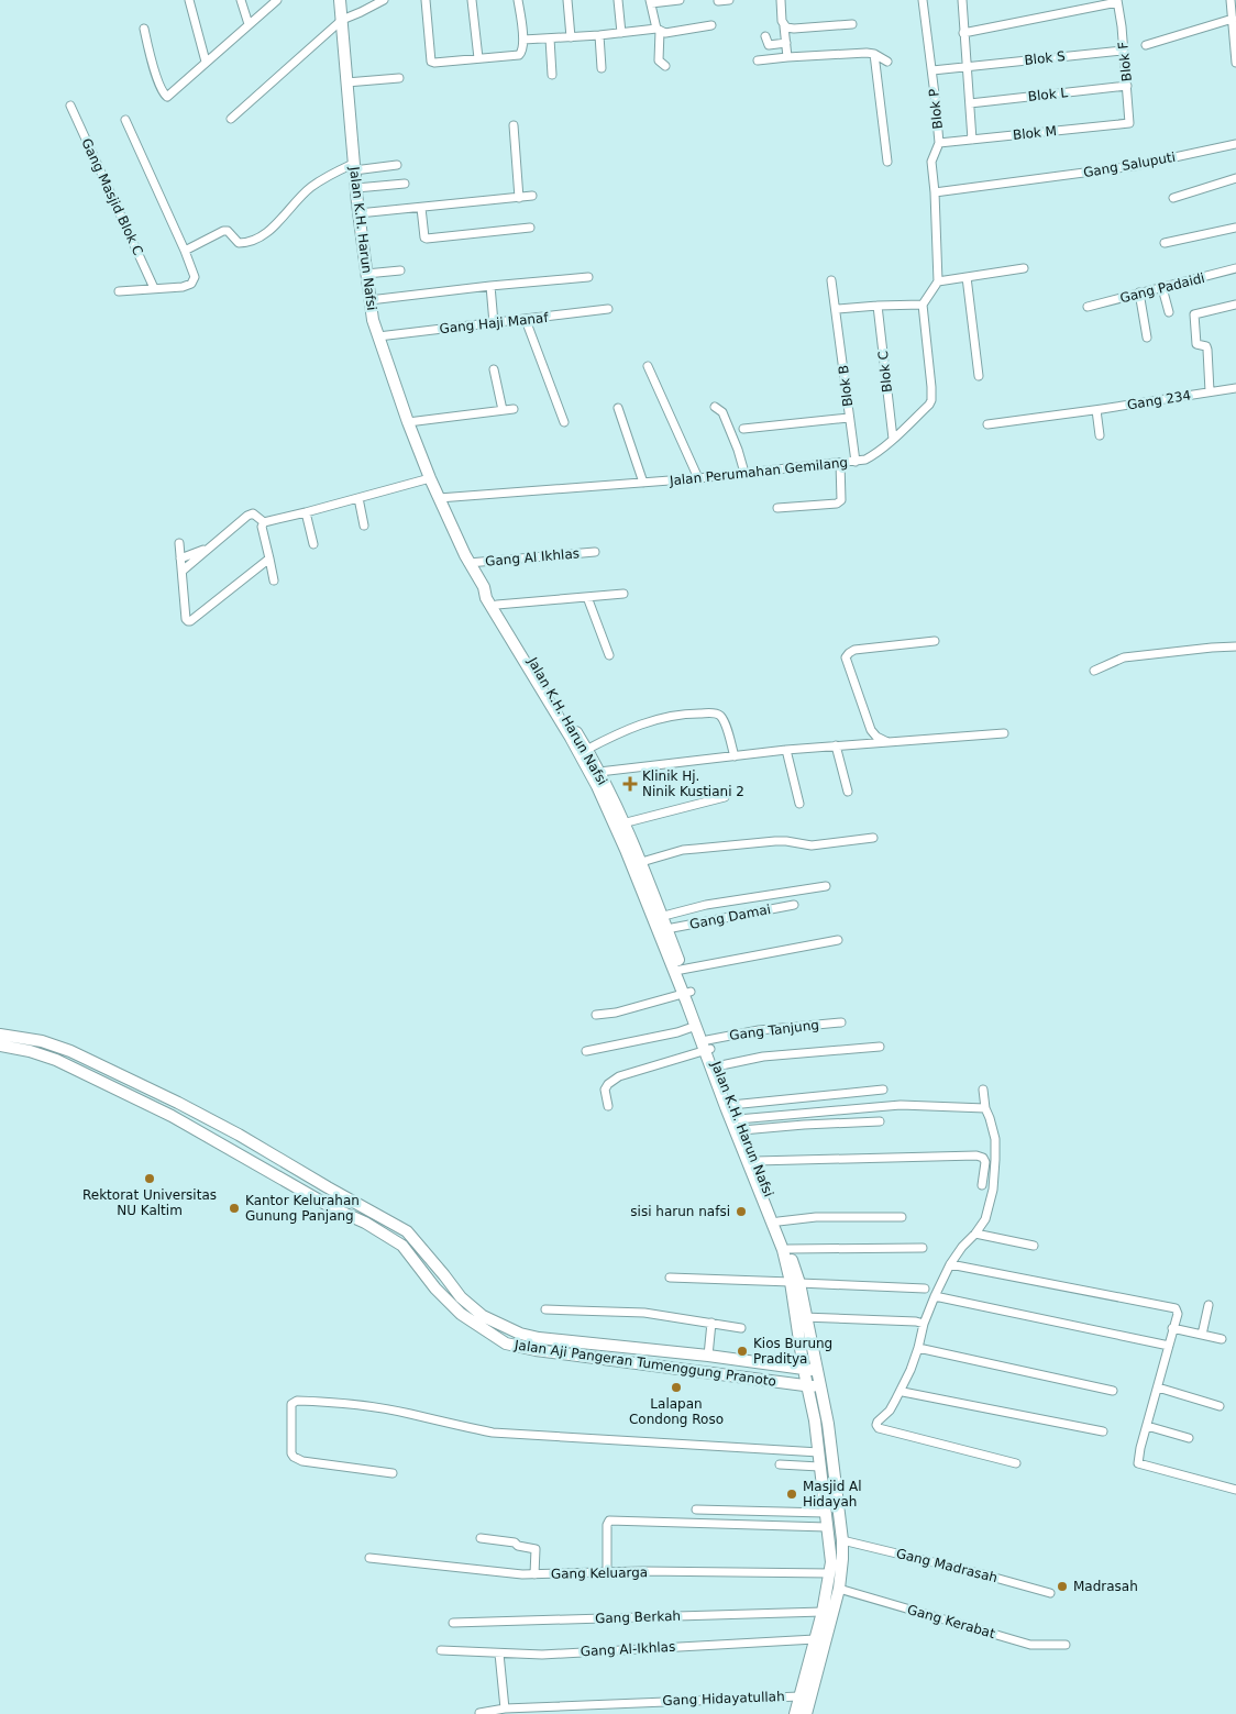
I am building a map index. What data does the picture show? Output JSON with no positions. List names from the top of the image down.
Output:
{
  "streets": {
    "main road": ["Jalan K.H. Harun Nafsi", "Jalan Aji Pangeran Tumenggung Pranoto"],
    "street": [
      "Blok S",
      "Blok F",
      "Blok L",
      "Blok P",
      "Blok M",
      "Gang Saluputi",
      "Gang Masjid Blok C",
      "Gang Padaidi",
      "Gang Haji Manaf",
      "Blok C",
      "Blok B",
      "Gang 234",
      "Jalan Perumahan Gemilang",
      "Gang Al Ikhlas",
      "Gang Damai",
      "Gang Tanjung",
      "Gang Madrasah",
      "Gang Keluarga",
      "Gang Berkah",
      "Gang Kerabat",
      "Gang Al-Ikhlas",
      "Gang Hidayatullah"
    ]
  },
  "crossings": [
    ["Blok S", "Blok F"],
    ["Blok S", "Blok P"],
    ["Blok F", "Blok L"],
    ["Blok F", "Blok M"],
    ["Blok P", "Blok M"],
    ["Blok P", "Gang Saluputi"],
    ["Jalan K.H. Harun Nafsi", "Gang Haji Manaf"],
    ["Jalan K.H. Harun Nafsi", "Jalan Perumahan Gemilang"],
    ["Jalan K.H. Harun Nafsi", "Gang Al Ikhlas"],
    ["Jalan K.H. Harun Nafsi", "Gang Damai"],
    ["Jalan K.H. Harun Nafsi", "Gang Tanjung"],
    ["Jalan K.H. Harun Nafsi", "Jalan Aji Pangeran Tumenggung Pranoto"],
    ["Jalan K.H. Harun Nafsi", "Gang Madrasah"],
    ["Jalan K.H. Harun Nafsi", "Gang Keluarga"],
    ["Jalan K.H. Harun Nafsi", "Gang Berkah"],
    ["Jalan K.H. Harun Nafsi", "Gang Kerabat"],
    ["Jalan K.H. Harun Nafsi", "Gang Al-Ikhlas"],
    ["Jalan K.H. Harun Nafsi", "Gang Hidayatullah"],
    ["Blok C", "Jalan Perumahan Gemilang"],
    ["Blok B", "Jalan Perumahan Gemilang"]
  ],
  "places": {
    "health": ["Klinik Hj. Ninik Kustiani 2"],
    "other": [
      "Rektorat Universitas NU Kaltim",
      "Kantor Kelurahan Gunung Panjang",
      "sisi harun nafsi",
      "Kios Burung Praditya",
      "Lalapan Condong Roso",
      "Masjid Al Hidayah",
      "Madrasah"
    ]
  }
}
